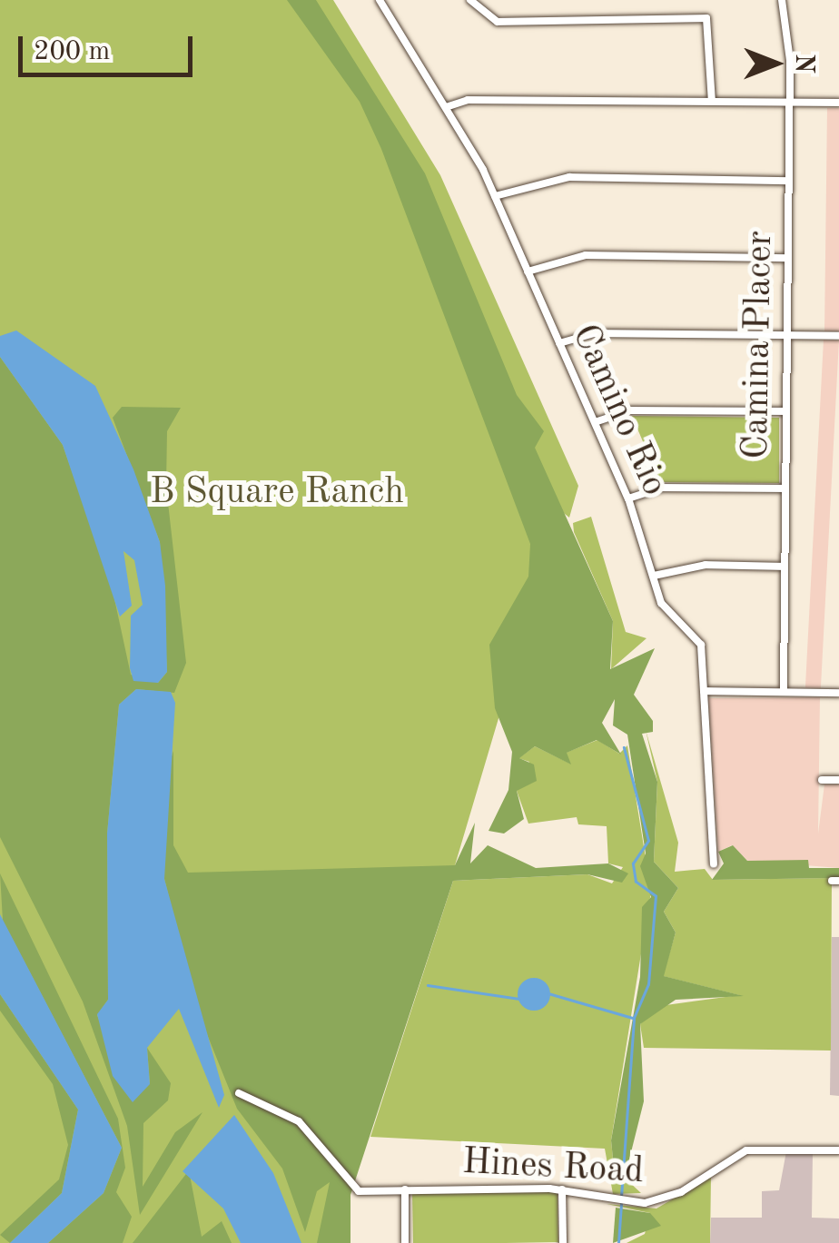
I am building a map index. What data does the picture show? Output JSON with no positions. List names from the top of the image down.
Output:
{
  "streets": {
    "street": ["Camina Placer", "Camino Rio", "Hines Road"]
  },
  "parks": ["B Square Ranch"],
  "scale_bar": "200 m",
  "north": "right"
}
